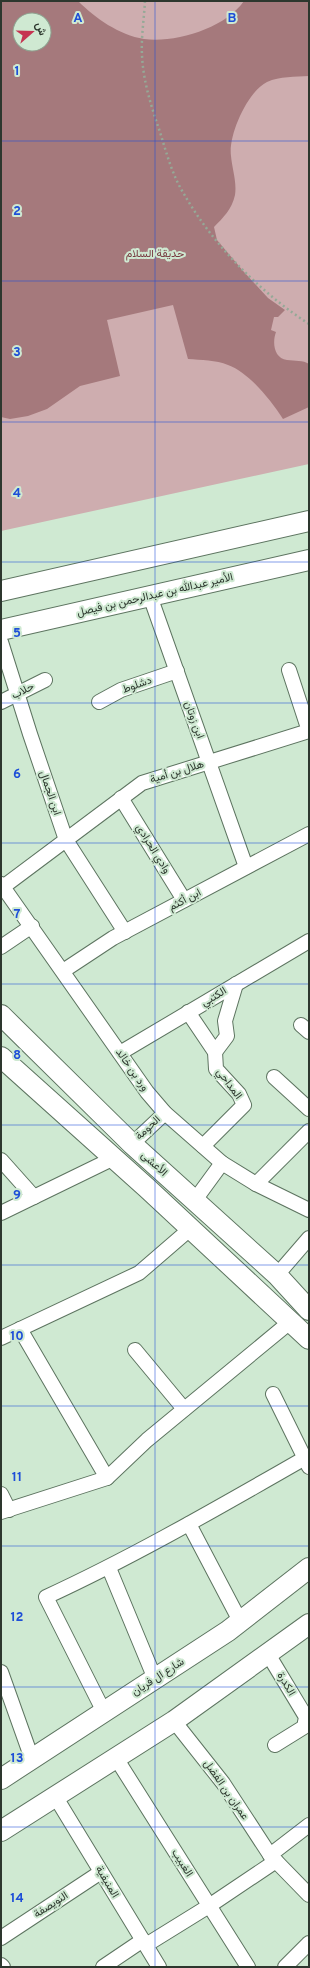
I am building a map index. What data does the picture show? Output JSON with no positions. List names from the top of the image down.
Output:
{
  "streets": {
    "main road": ["الأمير عبدالله بن عبدالرحمن بن فيصل", "الأعشى", "شارع ال فريان"],
    "street": [
      "دشلوط",
      "حلاب",
      "ابن زوتان",
      "هلال بن أمية",
      "ابن الجمال",
      "وادي الحرادي",
      "ابن أكثم",
      "الكتبي",
      "ورد بن خالد",
      "المداحي",
      "الحومة",
      "الكدرة",
      "عمران بن الفضل",
      "الغبيب",
      "المنيفية",
      "النويصفة"
    ]
  },
  "crossings": [
    ["الأمير عبدالله بن عبدالرحمن بن فيصل", "ابن زوتان"],
    ["دشلوط", "ابن زوتان"],
    ["حلاب", "ابن الجمال"],
    ["ابن زوتان", "هلال بن أمية"],
    ["ابن زوتان", "ابن أكثم"],
    ["هلال بن أمية", "ابن الجمال"],
    ["هلال بن أمية", "وادي الحرادي"],
    ["هلال بن أمية", "ورد بن خالد"],
    ["ابن الجمال", "ابن أكثم"],
    ["وادي الحرادي", "ابن أكثم"],
    ["ابن أكثم", "ورد بن خالد"],
    ["الكتبي", "ورد بن خالد"],
    ["الكتبي", "المداحي"],
    ["ورد بن خالد", "المداحي"],
    ["ورد بن خالد", "الحومة"],
    ["الحومة", "الأعشى"],
    ["المنيفية", "النويصفة"]
  ],
  "parks": ["حديقة السلام"],
  "north": "right",
  "grid": {
    "columns": ["A", "B"],
    "rows": [
      "1",
      "2",
      "3",
      "4",
      "5",
      "6",
      "7",
      "8",
      "9",
      "10",
      "11",
      "12",
      "13",
      "14"
    ]
  }
}
